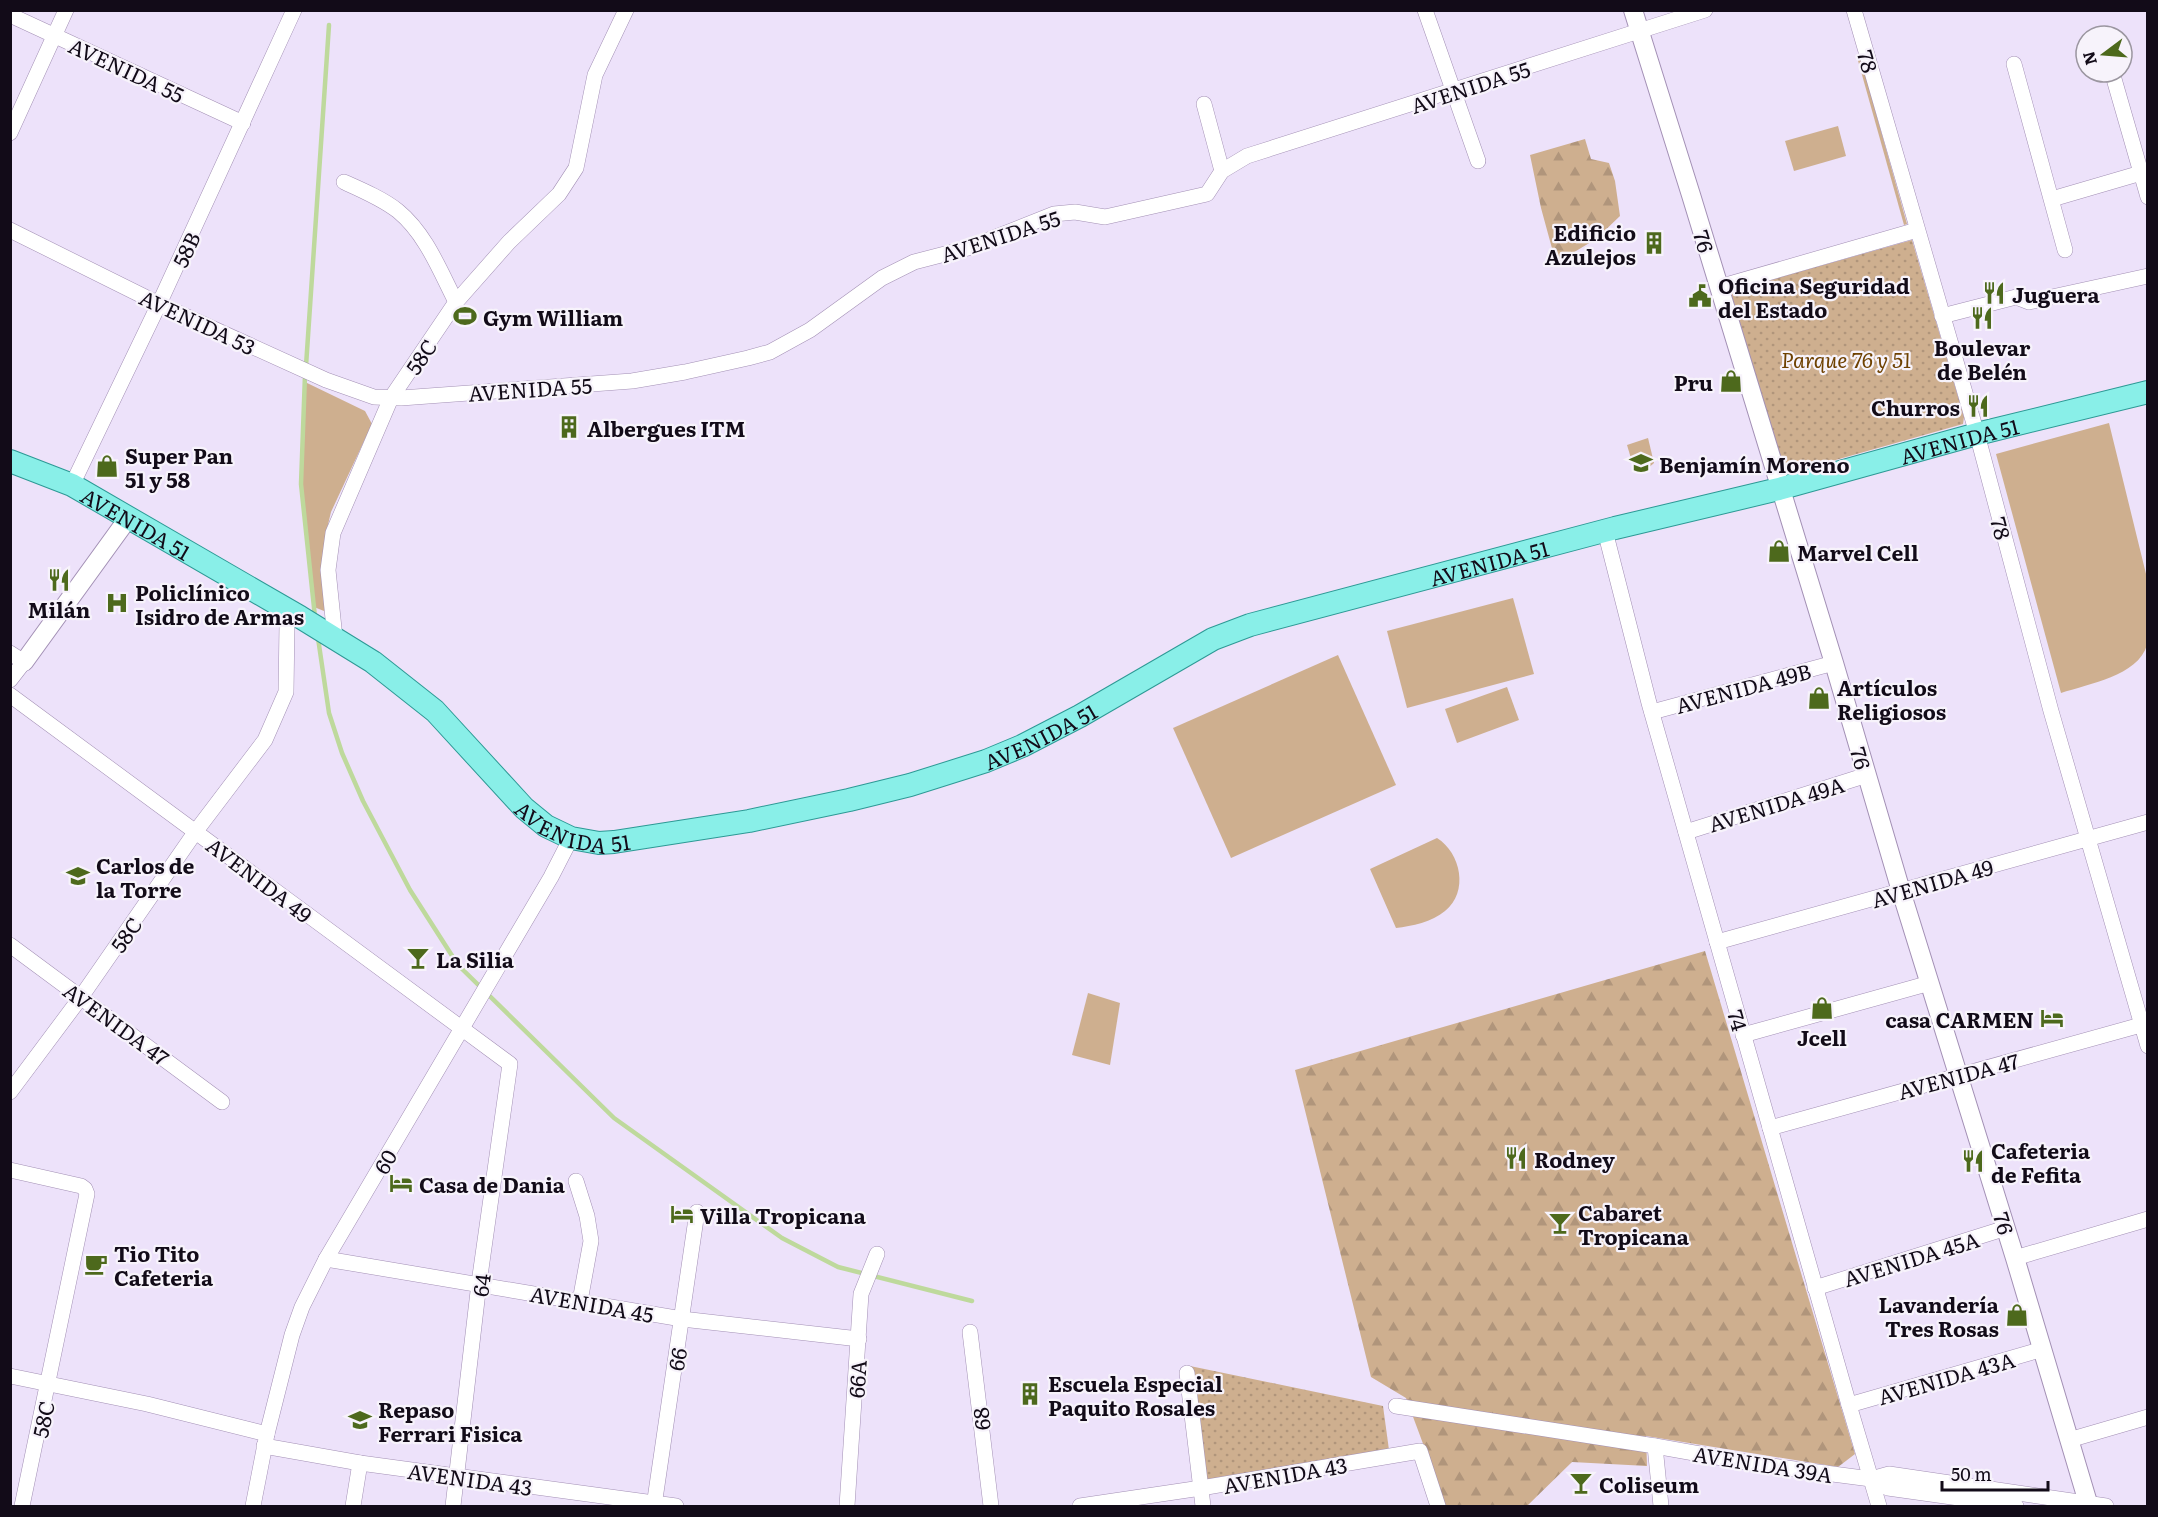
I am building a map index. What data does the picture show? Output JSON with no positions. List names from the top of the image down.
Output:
{
  "streets": {
    "main road": ["AVENIDA 51"],
    "street": [
      "78",
      "AVENIDA 55",
      "76",
      "58B",
      "AVENIDA 53",
      "58C",
      "AVENIDA 49B",
      "AVENIDA 49A",
      "AVENIDA 49",
      "74",
      "AVENIDA 47",
      "60",
      "AVENIDA 45A",
      "64",
      "AVENIDA 45",
      "66",
      "AVENIDA 43A",
      "66A",
      "68",
      "AVENIDA 39A",
      "AVENIDA 43"
    ]
  },
  "crossings": [
    ["78", "AVENIDA 51"],
    ["78", "AVENIDA 49"],
    ["78", "AVENIDA 47"],
    ["AVENIDA 55", "76"],
    ["AVENIDA 55", "58B"],
    ["AVENIDA 55", "AVENIDA 53"],
    ["AVENIDA 55", "58C"],
    ["76", "AVENIDA 51"],
    ["76", "AVENIDA 49B"],
    ["76", "AVENIDA 49A"],
    ["76", "AVENIDA 49"],
    ["76", "AVENIDA 47"],
    ["76", "AVENIDA 45A"],
    ["76", "AVENIDA 43A"],
    ["76", "AVENIDA 39A"],
    ["58B", "AVENIDA 53"],
    ["58B", "AVENIDA 51"],
    ["AVENIDA 53", "58C"],
    ["58C", "AVENIDA 51"],
    ["58C", "AVENIDA 49"],
    ["58C", "AVENIDA 47"],
    ["58C", "AVENIDA 43"],
    ["AVENIDA 51", "74"],
    ["AVENIDA 51", "60"],
    ["AVENIDA 49B", "74"],
    ["AVENIDA 49A", "74"],
    ["AVENIDA 49", "74"],
    ["AVENIDA 49", "60"],
    ["AVENIDA 49", "64"],
    ["74", "AVENIDA 47"],
    ["74", "AVENIDA 45A"],
    ["74", "AVENIDA 43A"],
    ["74", "AVENIDA 39A"],
    ["60", "AVENIDA 45"],
    ["60", "AVENIDA 43"],
    ["64", "AVENIDA 45"],
    ["64", "AVENIDA 43"],
    ["AVENIDA 45", "66"],
    ["AVENIDA 45", "66A"],
    ["66", "AVENIDA 43"]
  ],
  "parks": ["Parque 76 y 51"],
  "places": {
    "building": ["Edificio Azulejos", "Albergues ITM", "Escuela Especial Paquito Rosales"],
    "restaurant": [
      "Juguera",
      "Boulevar de Belén",
      "Churros",
      "Milán",
      "Rodney",
      "Cafeteria de Fefita"
    ],
    "public building": ["Oficina Seguridad del Estado"],
    "sports": ["Gym William"],
    "shop": [
      "Pru",
      "Super Pan 51 y 58",
      "Marvel Cell",
      "Artículos Religiosos",
      "Jcell",
      "Lavandería Tres Rosas"
    ],
    "school or university": ["Benjamín Moreno", "Carlos de la Torre", "Repaso Ferrari Fisica"],
    "hospital": ["Policlínico Isidro de Armas"],
    "bar": ["La Silia", "Cabaret Tropicana", "Coliseum"],
    "hotel": ["casa CARMEN", "Casa de Dania", "Villa Tropicana"],
    "cafe": ["Tio Tito Cafeteria"]
  },
  "scale_bar": "50 m",
  "north": "left"
}
